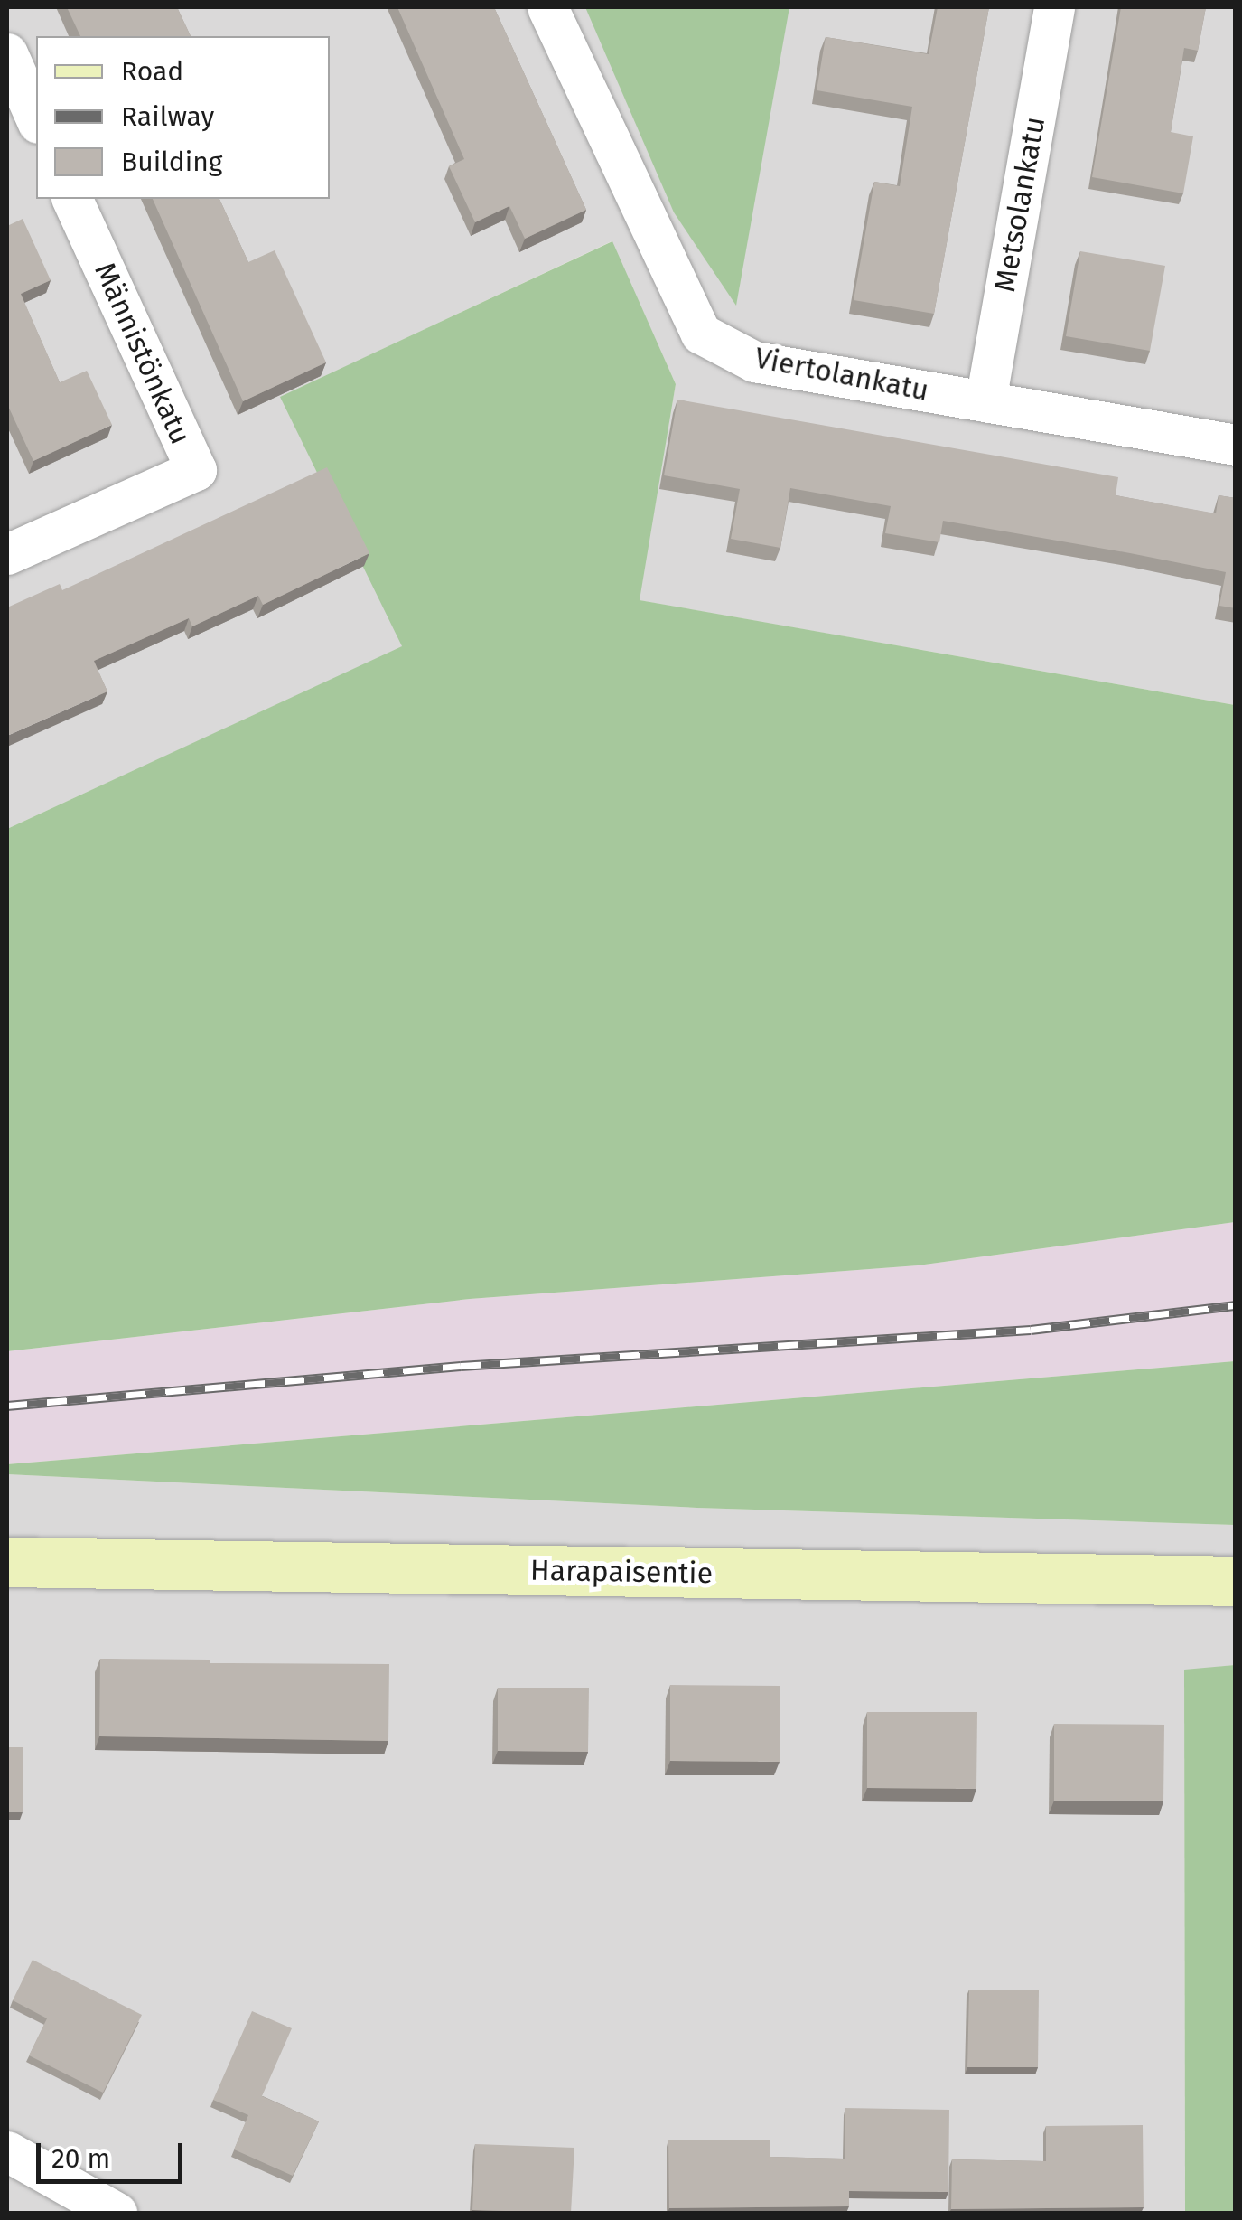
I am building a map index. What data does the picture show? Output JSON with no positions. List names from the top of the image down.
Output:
{
  "streets": {
    "main road": ["Harapaisentie"],
    "street": ["Metsolankatu", "Männistönkatu", "Viertolankatu"]
  },
  "crossings": [
    ["Metsolankatu", "Viertolankatu"]
  ],
  "legend": ["Road", "Railway", "Building"],
  "scale_bar": "20 m"
}
